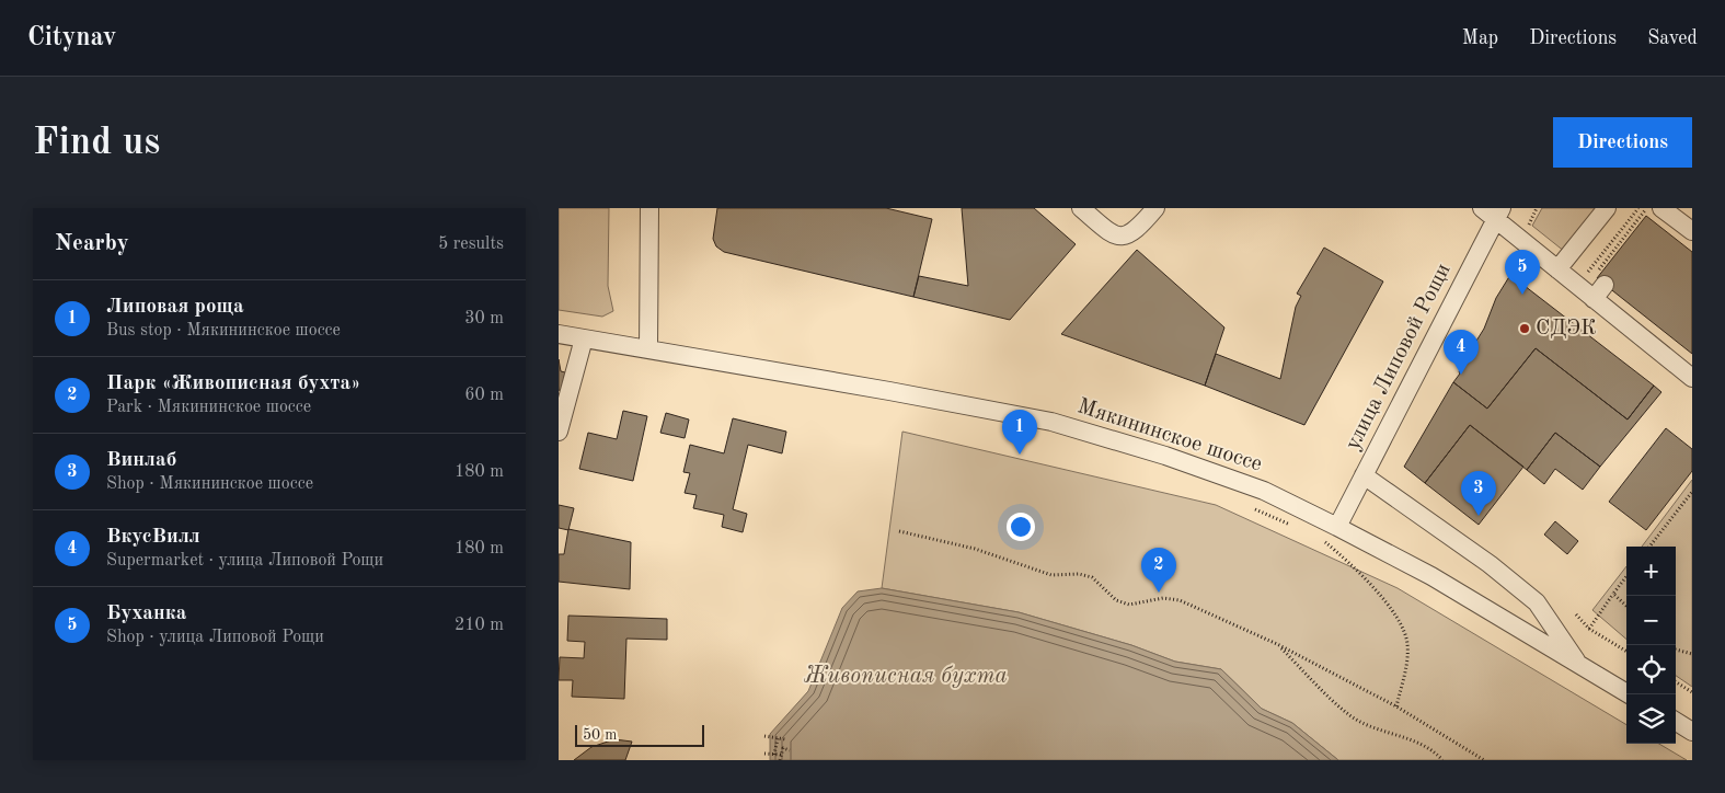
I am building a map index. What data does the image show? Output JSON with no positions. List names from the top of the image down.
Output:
{
  "streets": {
    "street": ["улица Липовой Рощи", "Мякининское шоссе"]
  },
  "crossings": [
    ["улица Липовой Рощи", "Мякининское шоссе"]
  ],
  "water": ["Живописная бухта"],
  "places": ["СДЭК"],
  "scale_bar": "50 m",
  "page": {
    "header": "Citynav",
    "nav": ["Map", "Directions", "Saved"],
    "buttons": "Directions",
    "title": "Find us",
    "heading": ["Nearby", "5 results"],
    "pins": [
      "5",
      "4",
      "1",
      "3",
      "2"
    ],
    "list": [
      {
        "mark": "1",
        "name": "Липовая роща",
        "note": "Bus stop · Мякининское шоссе",
        "value": "30 m"
      },
      {
        "mark": "2",
        "name": "Парк «Живописная бухта»",
        "note": "Park · Мякининское шоссе",
        "value": "60 m"
      },
      {
        "mark": "3",
        "name": "Винлаб",
        "note": "Shop · Мякининское шоссе",
        "value": "180 m"
      },
      {
        "mark": "4",
        "name": "ВкусВилл",
        "note": "Supermarket · улица Липовой Рощи",
        "value": "180 m"
      },
      {
        "mark": "5",
        "name": "Буханка",
        "note": "Shop · улица Липовой Рощи",
        "value": "210 m"
      }
    ],
    "map_buttons": ["+", "−"],
    "scale": "50 m"
  }
}
